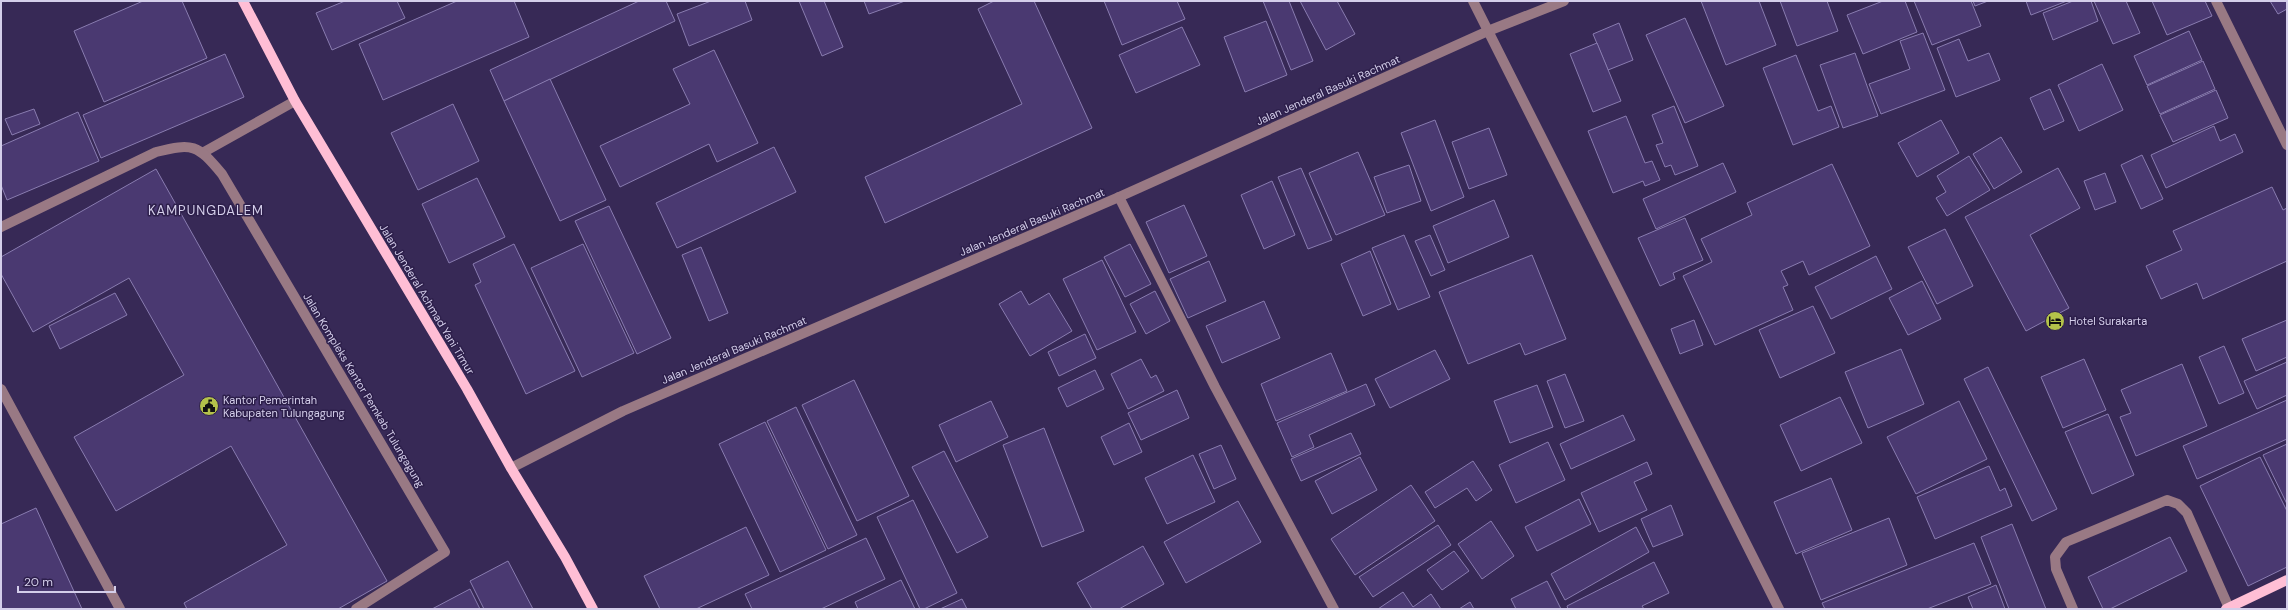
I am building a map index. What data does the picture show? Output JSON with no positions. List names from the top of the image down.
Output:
{
  "streets": {
    "main road": ["Jalan Jenderal Achmad Yani Timur"],
    "street": ["Jalan Jenderal Basuki Rachmat", "Jalan Kompleks Kantor Pemkab Tulungagung"]
  },
  "crossings": [
    ["Jalan Jenderal Basuki Rachmat", "Jalan Jenderal Achmad Yani Timur"]
  ],
  "districts": ["KAMPUNGDALEM"],
  "places": {
    "hotel": ["Hotel Surakarta"],
    "public building": ["Kantor Pemerintah Kabupaten Tulungagung"]
  },
  "scale_bar": "20 m"
}
